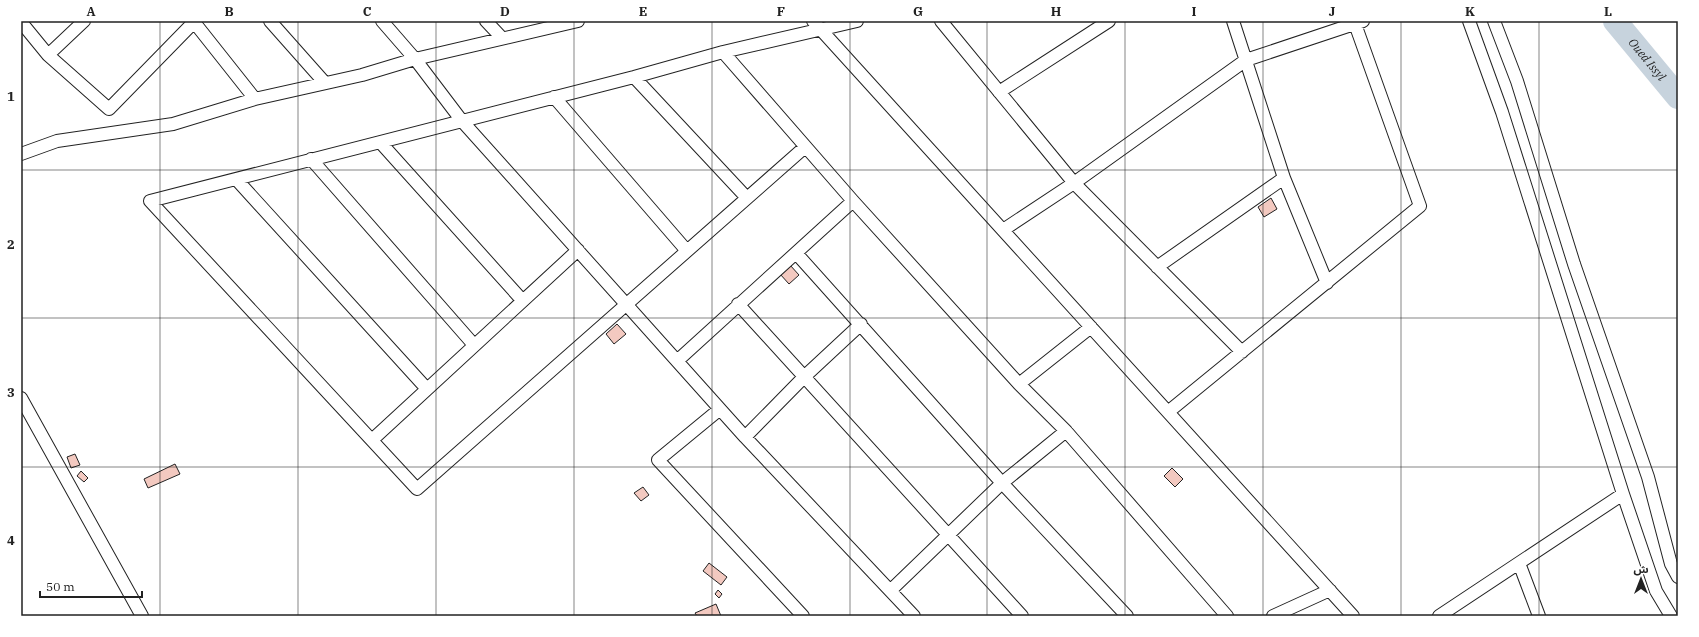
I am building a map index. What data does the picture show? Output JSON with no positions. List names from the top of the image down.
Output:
{
  "water": ["Oued Issyl"],
  "scale_bar": "50 m",
  "north": "top",
  "grid": {
    "columns": [
      "A",
      "B",
      "C",
      "D",
      "E",
      "F",
      "G",
      "H",
      "I",
      "J",
      "K",
      "L"
    ],
    "rows": [
      "1",
      "2",
      "3",
      "4"
    ]
  }
}
